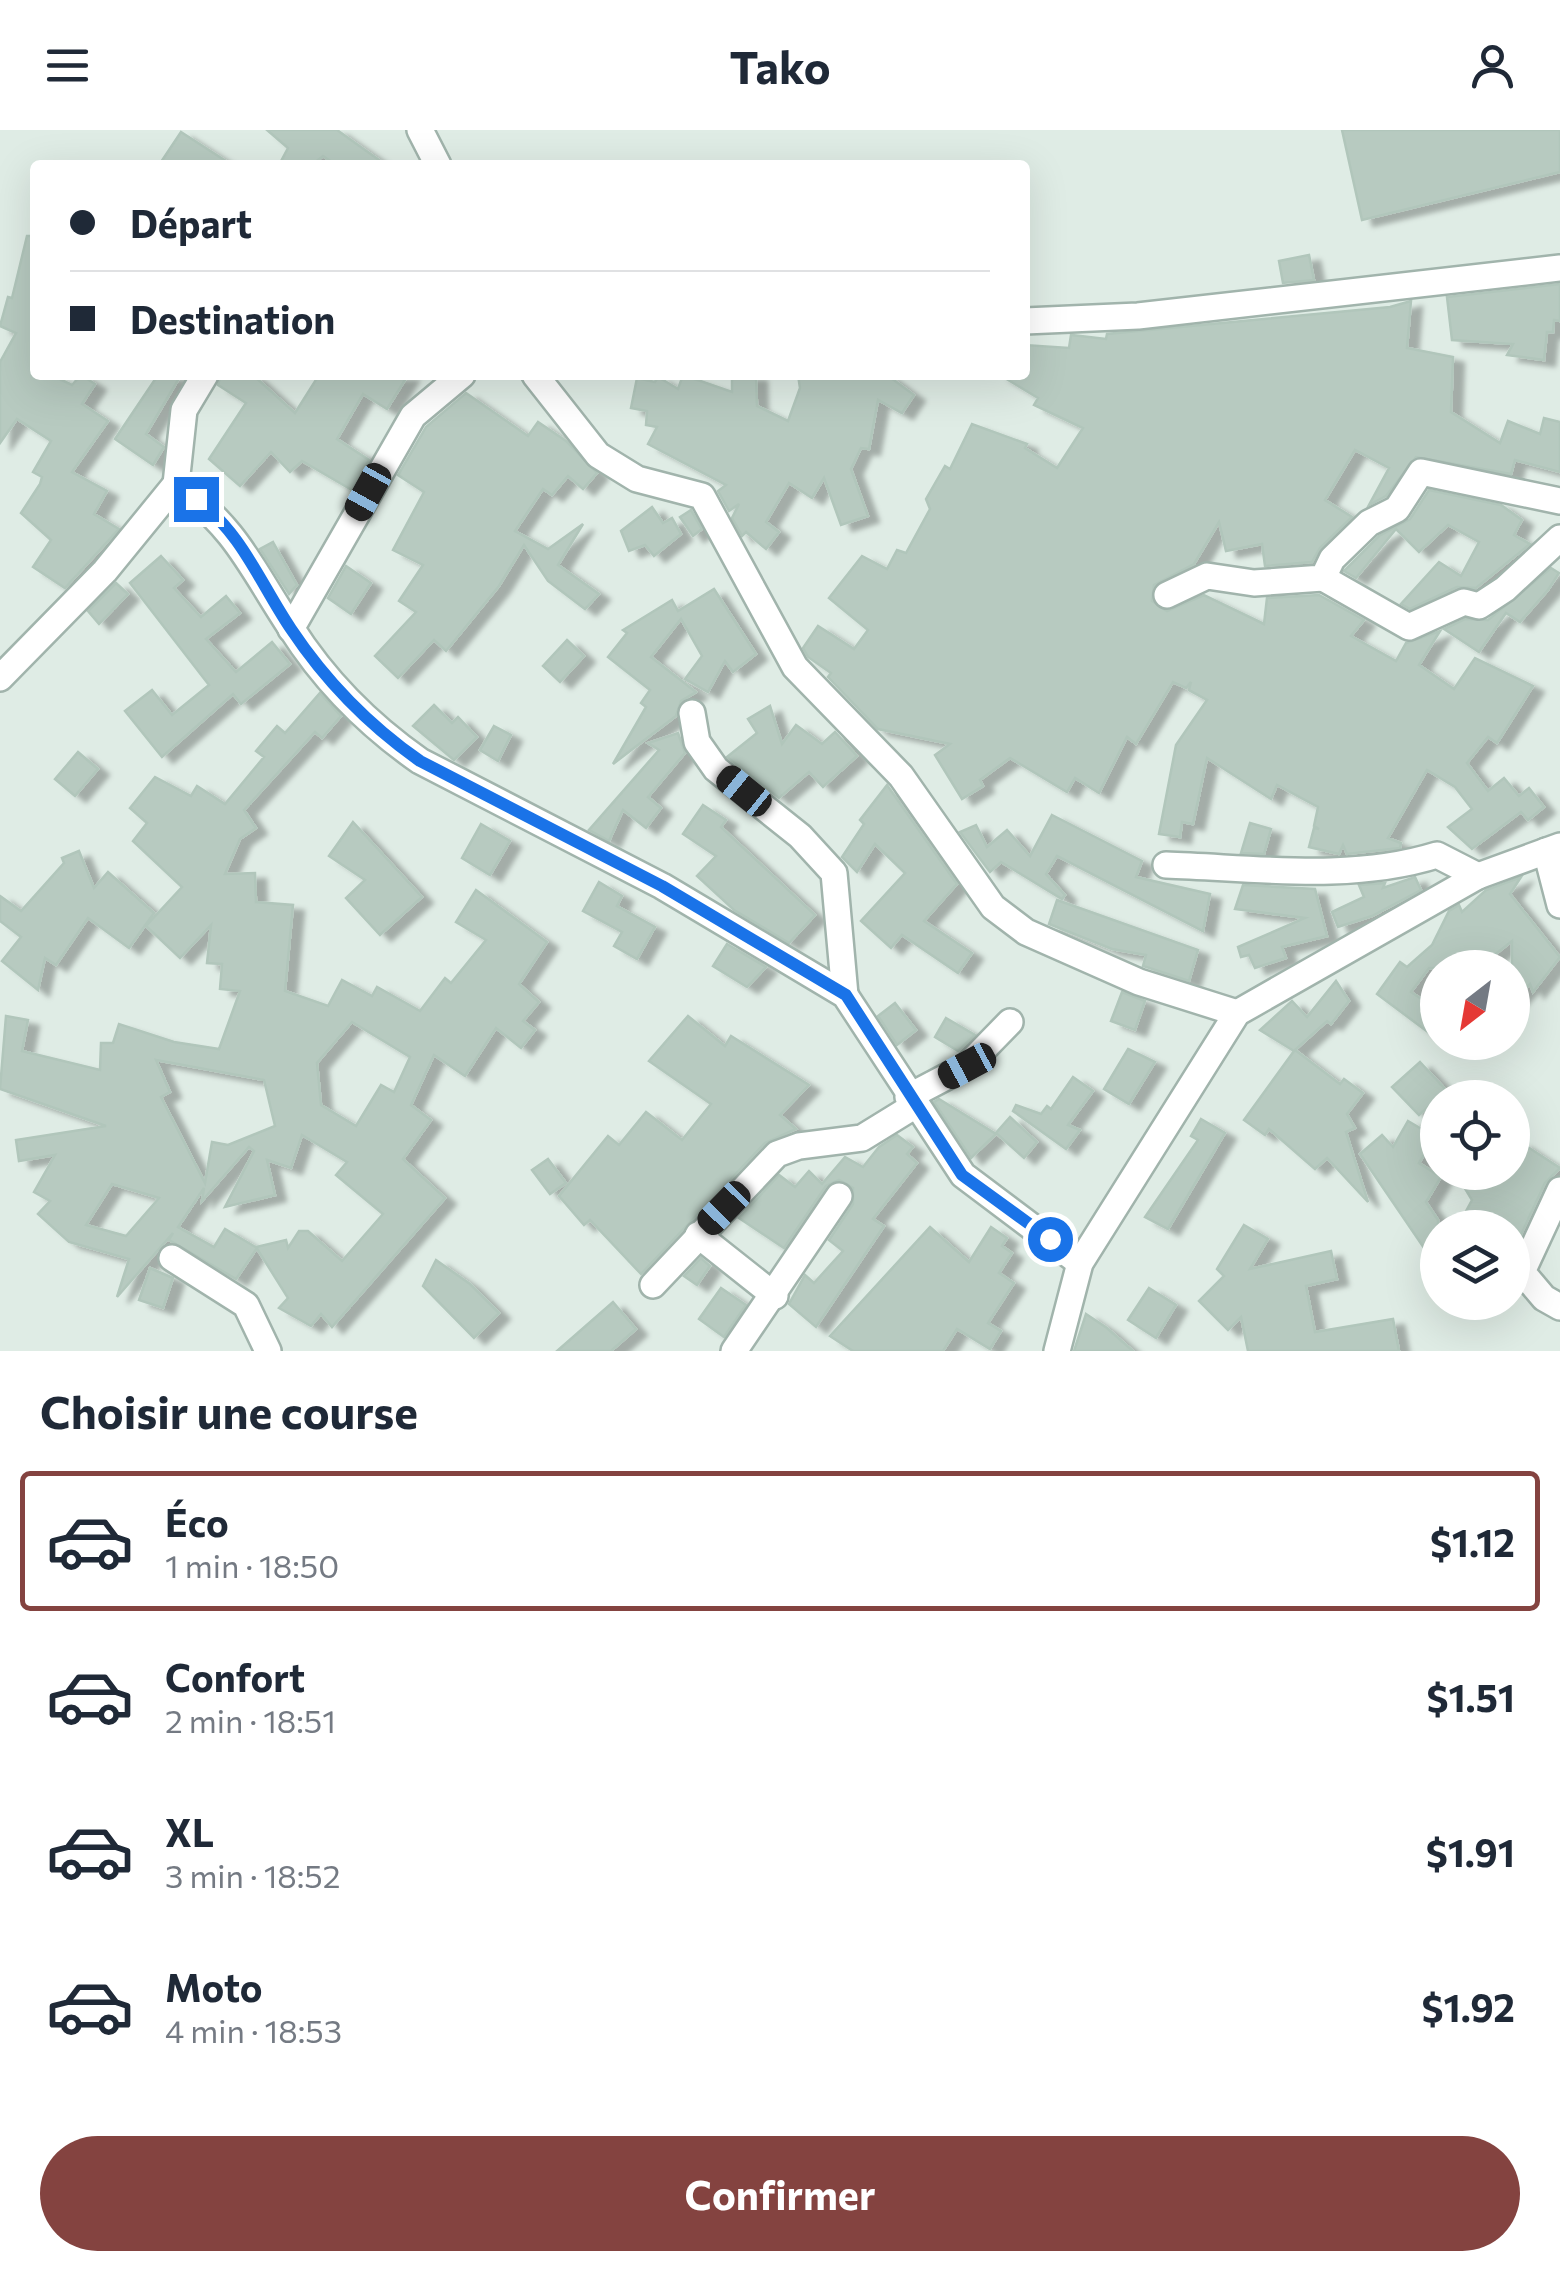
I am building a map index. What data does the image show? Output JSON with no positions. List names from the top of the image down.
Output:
{
  "north": "bottom left",
  "page": {
    "header": "Tako",
    "banner": ["Départ", "Destination"],
    "heading": "Choisir une course",
    "list": [
      {
        "name": "Éco",
        "note": "1 min · 18:50",
        "value": "$1.12"
      },
      {
        "name": "Confort",
        "note": "2 min · 18:51",
        "value": "$1.51"
      },
      {
        "name": "XL",
        "note": "3 min · 18:52",
        "value": "$1.91"
      },
      {
        "name": "Moto",
        "note": "4 min · 18:53",
        "value": "$1.92"
      }
    ],
    "buttons": "Confirmer"
  }
}
